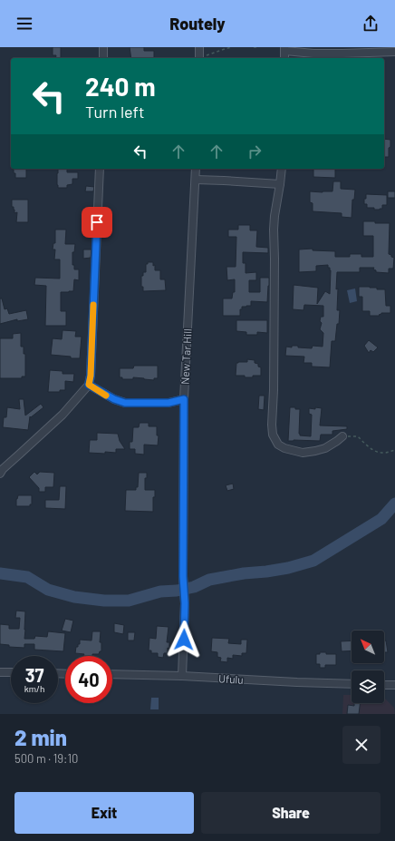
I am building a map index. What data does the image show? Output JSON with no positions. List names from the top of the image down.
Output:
{
  "streets": {
    "street": ["New Tar Hill", "Ufulu"]
  },
  "crossings": [
    ["New Tar Hill", "Ufulu"]
  ],
  "north": "top left",
  "page": {
    "header": "Routely",
    "turn": ["240 m", "Turn left"],
    "speed": "37 km/h",
    "limit": "40",
    "heading": ["2 min", "500 m · 19:10"],
    "buttons": ["Exit", "Share"]
  }
}
